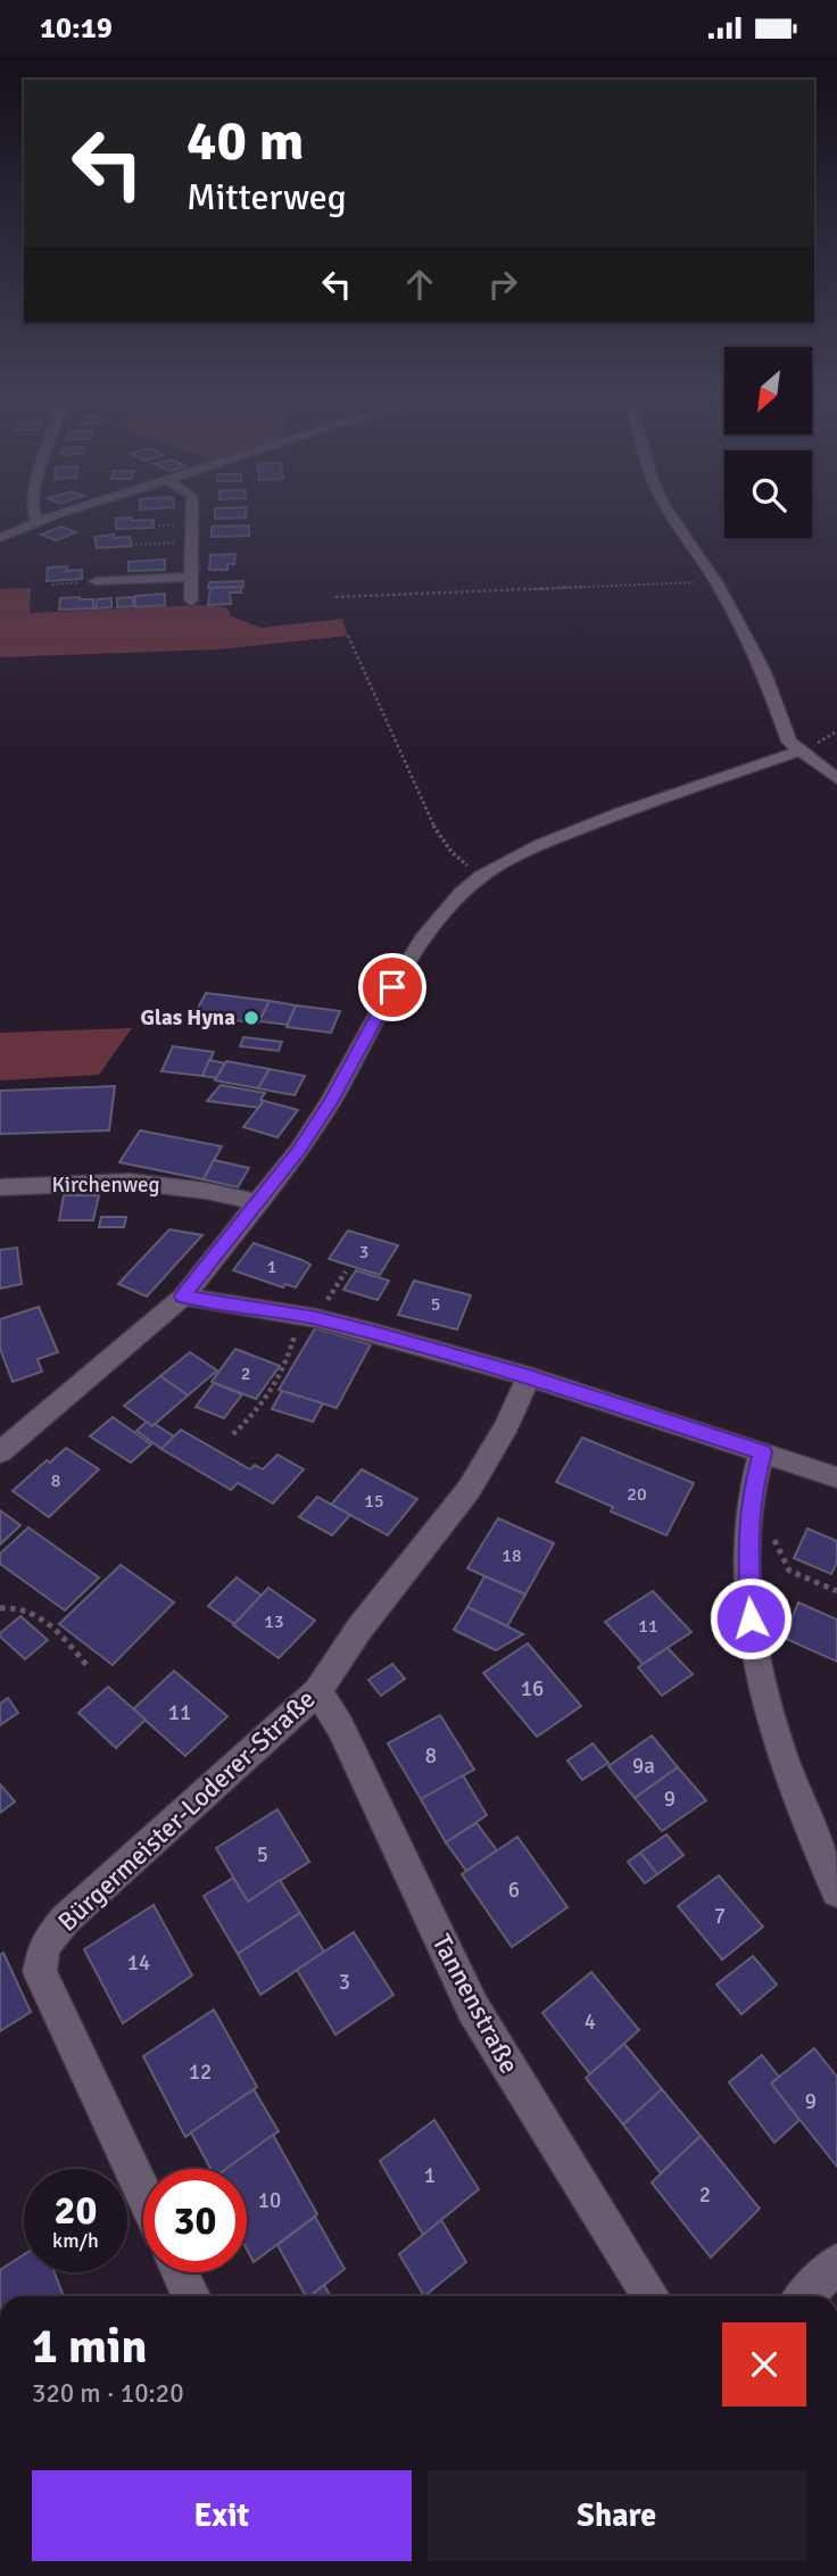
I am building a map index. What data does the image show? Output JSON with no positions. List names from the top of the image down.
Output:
{
  "streets": {
    "street": ["Kirchenweg", "Bürgermeister-Loderer-Straße", "Tannenstraße"]
  },
  "crossings": [
    ["Bürgermeister-Loderer-Straße", "Tannenstraße"]
  ],
  "places": ["Glas Hyna"],
  "house_numbers": [
    "3",
    "1",
    "5",
    "2",
    "8",
    "20",
    "15",
    "18",
    "13",
    "11",
    "16",
    "11",
    "8",
    "9a",
    "9",
    "5",
    "6",
    "7",
    "14",
    "3",
    "4",
    "12",
    "9",
    "1",
    "2",
    "10"
  ],
  "north": "bottom left",
  "page": {
    "status": "10:19",
    "turn": ["40 m", "Mitterweg"],
    "speed": "20 km/h",
    "limit": "30",
    "heading": ["1 min", "320 m · 10:20"],
    "buttons": ["Exit", "Share"]
  }
}
